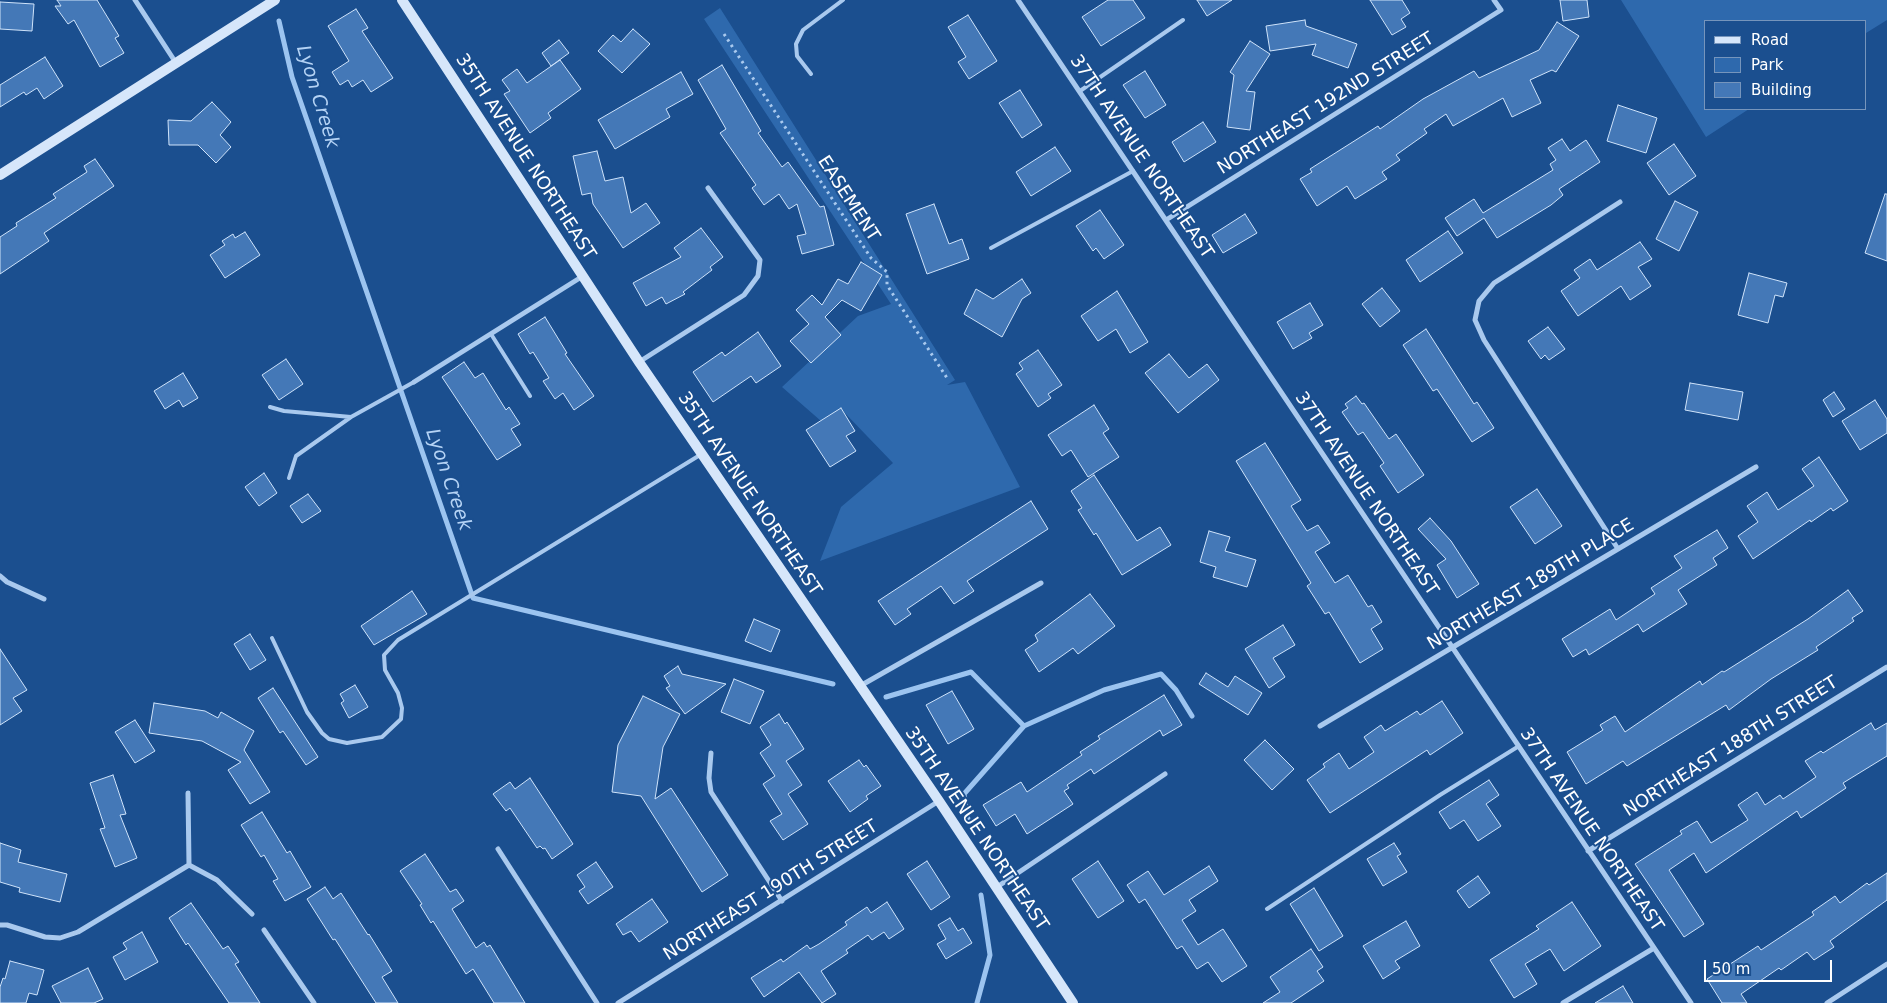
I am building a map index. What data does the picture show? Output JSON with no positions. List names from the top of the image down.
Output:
{
  "streets": {
    "street": [
      "NORTHEAST 192ND STREET",
      "35TH AVENUE NORTHEAST",
      "37TH AVENUE NORTHEAST",
      "NORTHEAST 189TH PLACE",
      "NORTHEAST 188TH STREET",
      "NORTHEAST 190TH STREET"
    ],
    "path": ["EASEMENT"]
  },
  "crossings": [
    ["NORTHEAST 192ND STREET", "37TH AVENUE NORTHEAST"],
    ["35TH AVENUE NORTHEAST", "NORTHEAST 190TH STREET"],
    ["37TH AVENUE NORTHEAST", "NORTHEAST 189TH PLACE"],
    ["37TH AVENUE NORTHEAST", "NORTHEAST 188TH STREET"]
  ],
  "water": ["Lyon Creek"],
  "legend": ["Road", "Park", "Building"],
  "scale_bar": "50 m"
}
